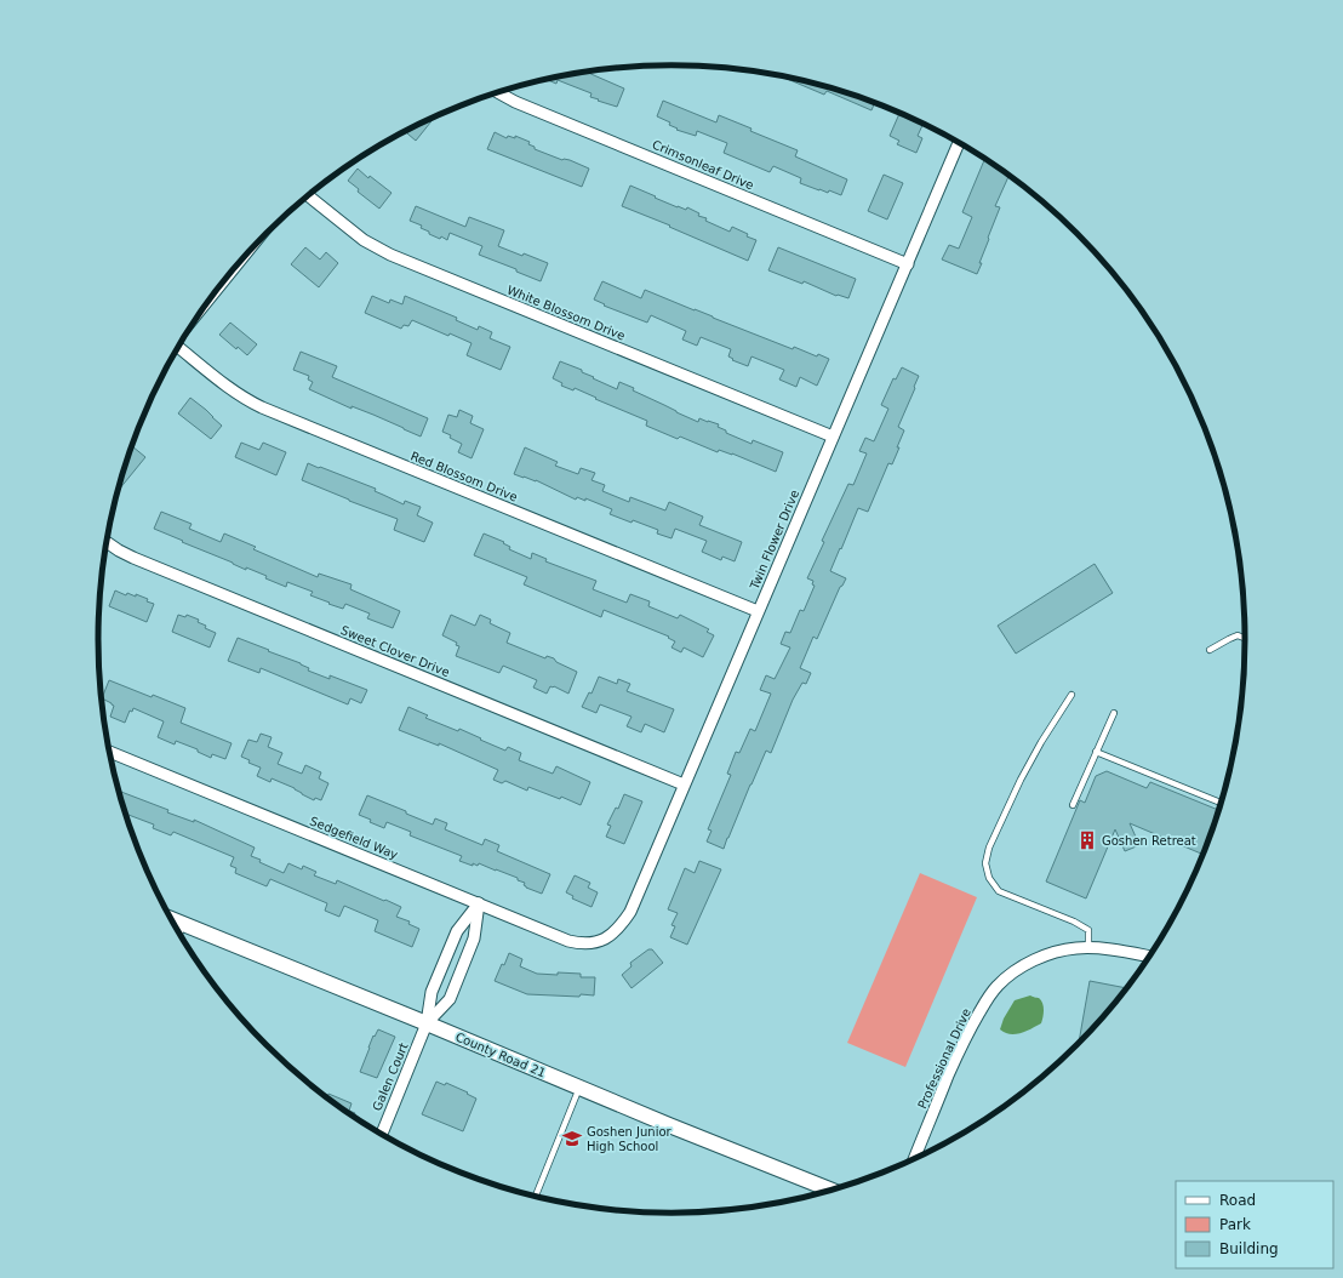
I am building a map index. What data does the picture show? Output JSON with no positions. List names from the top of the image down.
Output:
{
  "streets": {
    "street": [
      "Crimsonleaf Drive",
      "White Blossom Drive",
      "Red Blossom Drive",
      "Twin Flower Drive",
      "Sweet Clover Drive",
      "Sedgefield Way",
      "County Road 21",
      "Professional Drive",
      "Galen Court"
    ]
  },
  "crossings": [
    ["Crimsonleaf Drive", "Twin Flower Drive"],
    ["White Blossom Drive", "Twin Flower Drive"],
    ["Red Blossom Drive", "Twin Flower Drive"],
    ["Twin Flower Drive", "Sweet Clover Drive"],
    ["Twin Flower Drive", "Sedgefield Way"],
    ["County Road 21", "Galen Court"]
  ],
  "places": {
    "building": ["Goshen Retreat"],
    "school or university": ["Goshen Junior High School"]
  },
  "legend": ["Road", "Park", "Building"]
}
